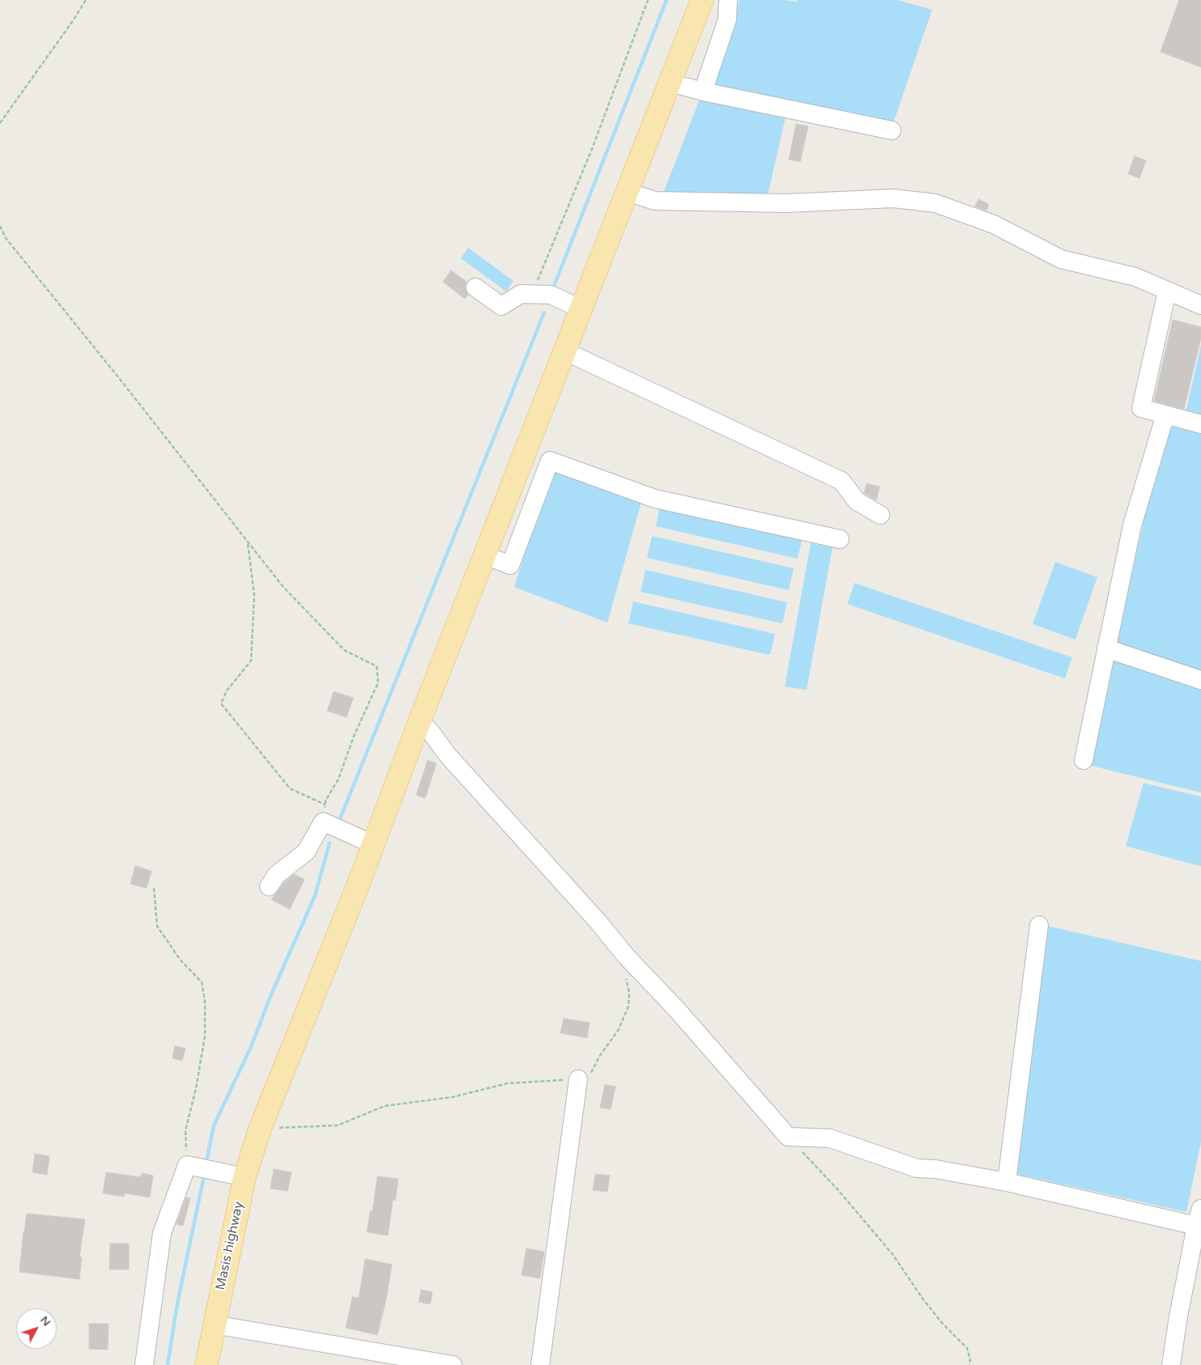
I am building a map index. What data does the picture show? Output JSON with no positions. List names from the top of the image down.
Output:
{
  "streets": {
    "main road": ["Masis highway"]
  },
  "north": "top right"
}
